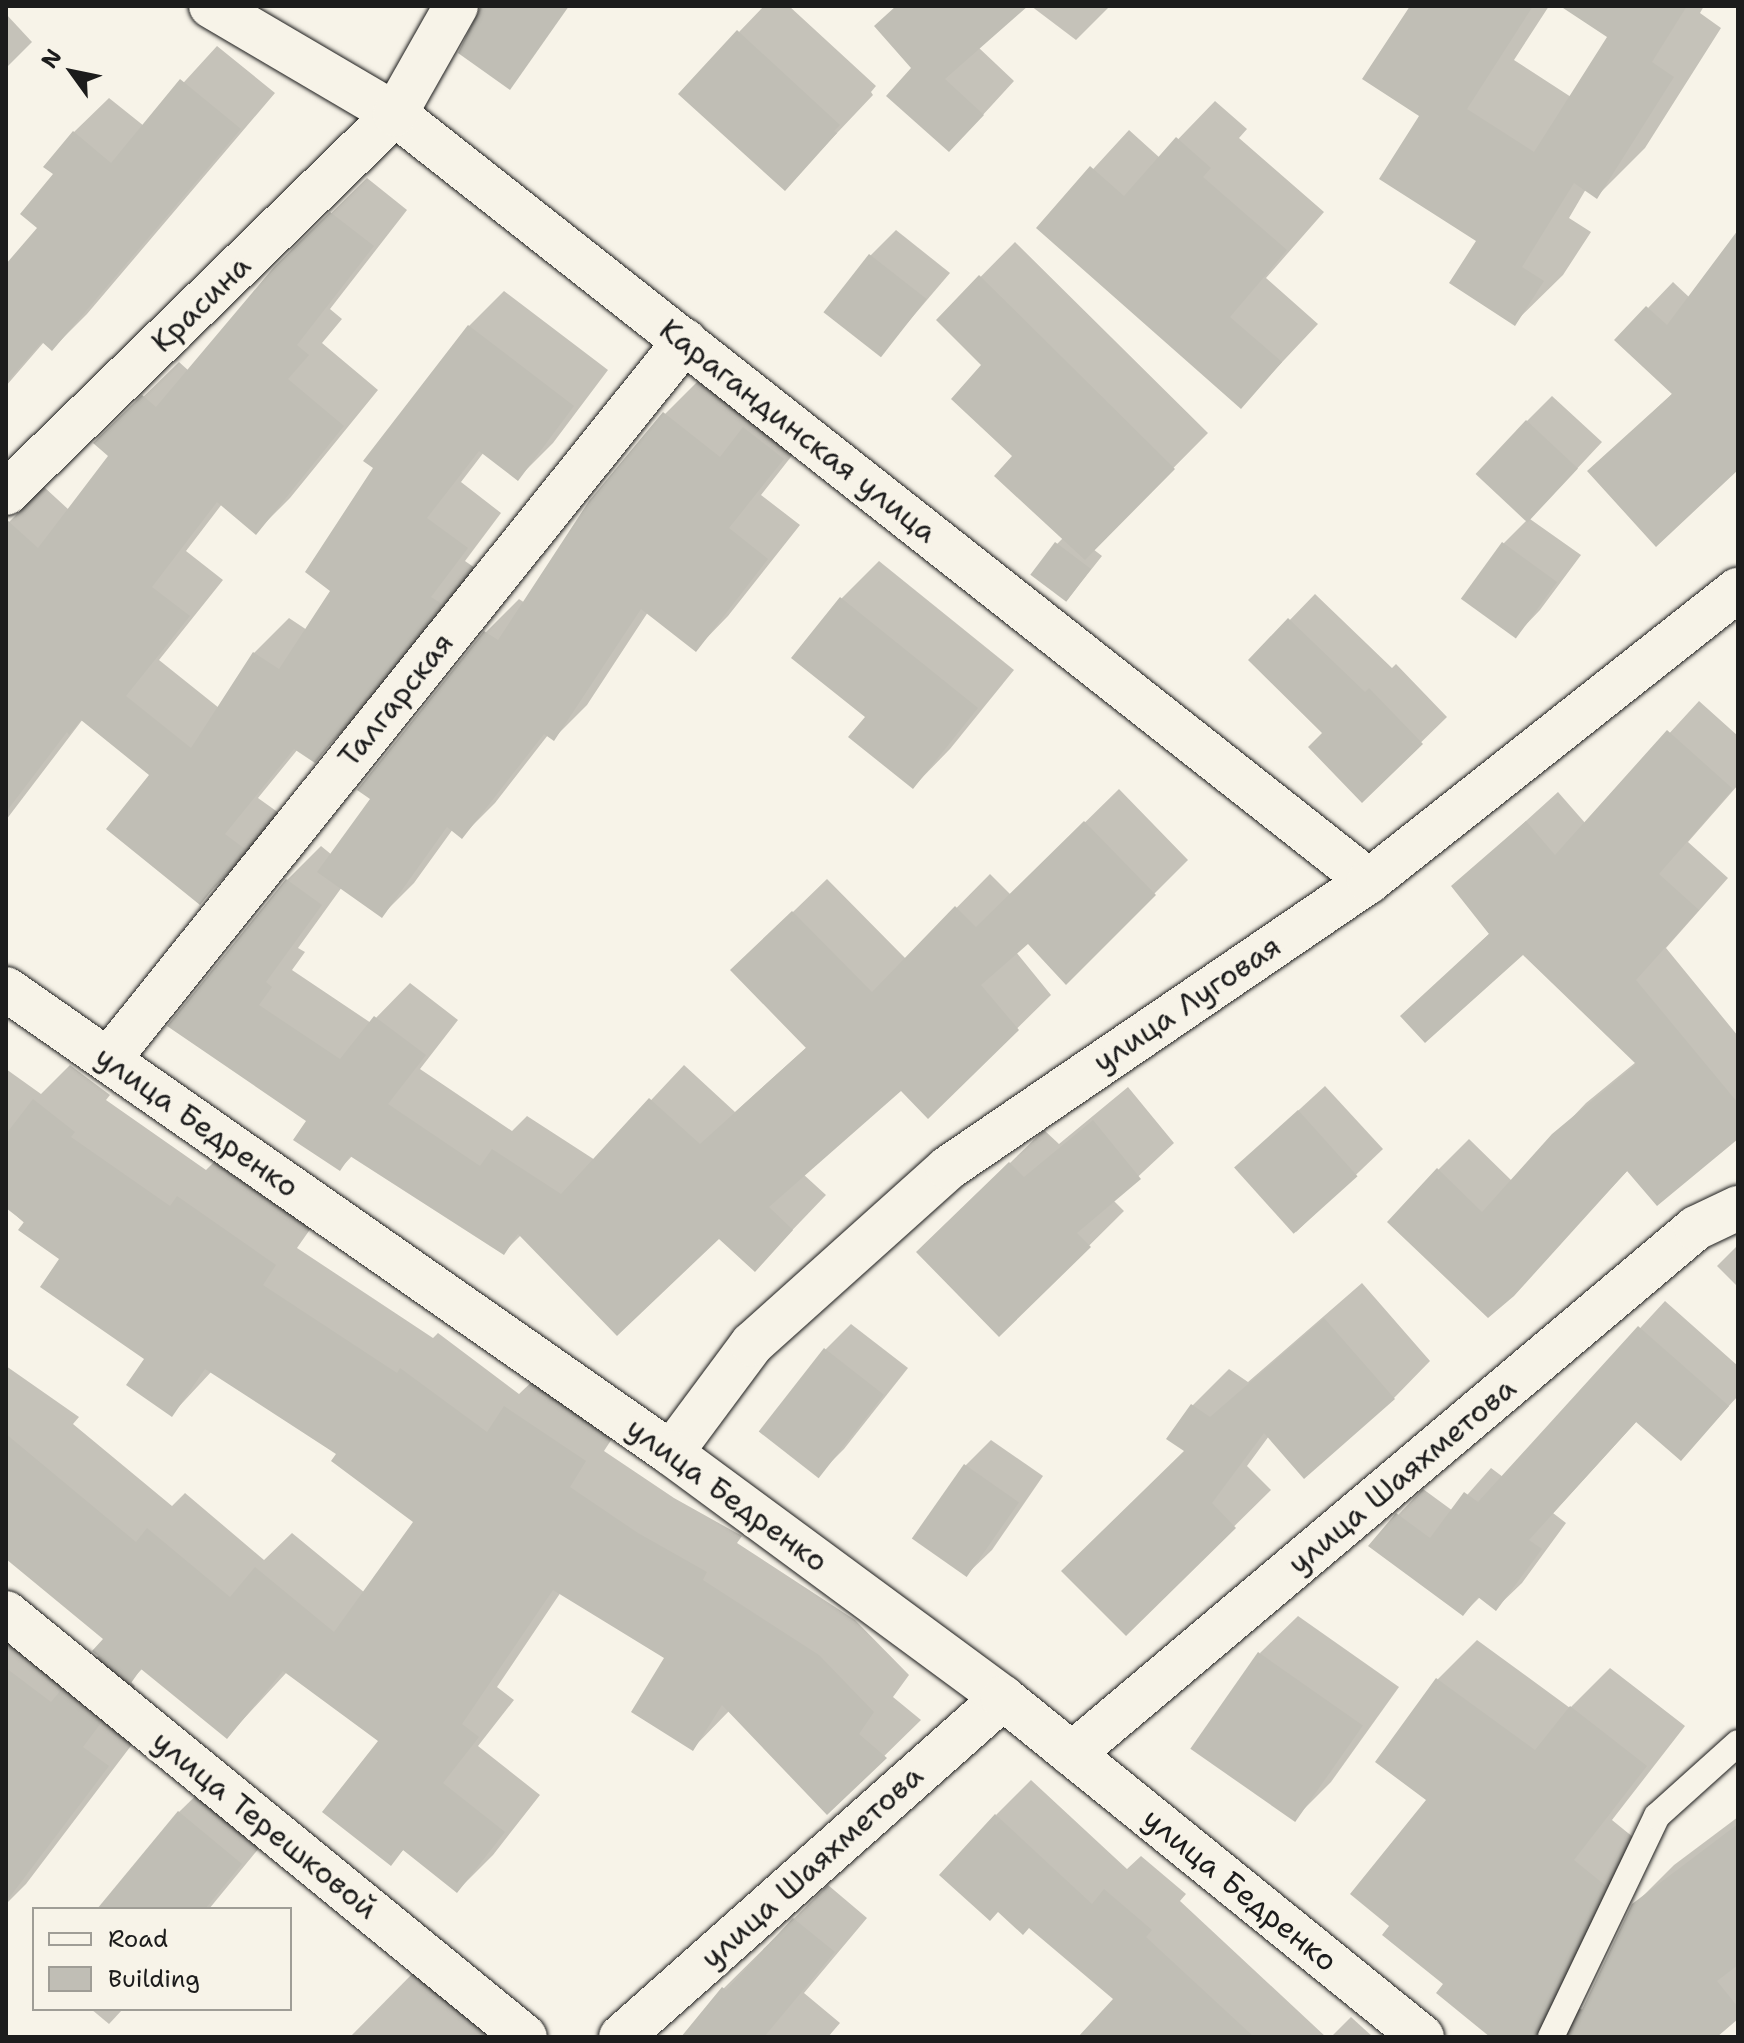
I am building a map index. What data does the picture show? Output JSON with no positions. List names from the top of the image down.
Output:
{
  "streets": {
    "street": [
      "Красина",
      "Карагандинская улица",
      "Талгарская",
      "улица Луговая",
      "улица Бедренко",
      "улица Шаяхметова",
      "улица Терешковой"
    ]
  },
  "crossings": [
    ["Красина", "Карагандинская улица"],
    ["Карагандинская улица", "Талгарская"],
    ["Карагандинская улица", "улица Луговая"],
    ["Талгарская", "улица Бедренко"],
    ["улица Луговая", "улица Бедренко"],
    ["улица Бедренко", "улица Шаяхметова"]
  ],
  "legend": ["Road", "Building"],
  "north": "top left"
}
